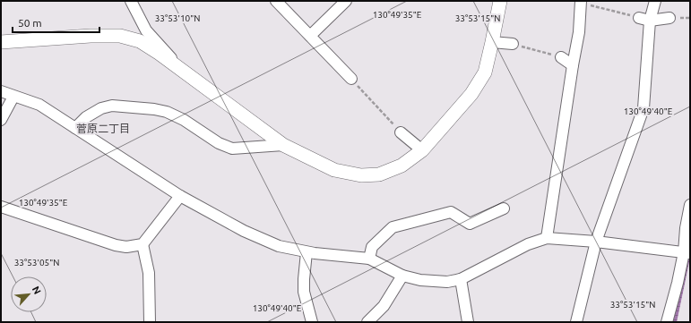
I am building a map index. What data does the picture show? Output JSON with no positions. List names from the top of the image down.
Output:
{
  "districts": ["菅原二丁目"],
  "scale_bar": "50 m",
  "north": "top right",
  "coordinates": [
    "130°49'35\"E",
    "33°53'10\"N",
    "33°53'15\"N",
    "130°49'40\"E",
    "33°53'05\"N"
  ]
}
